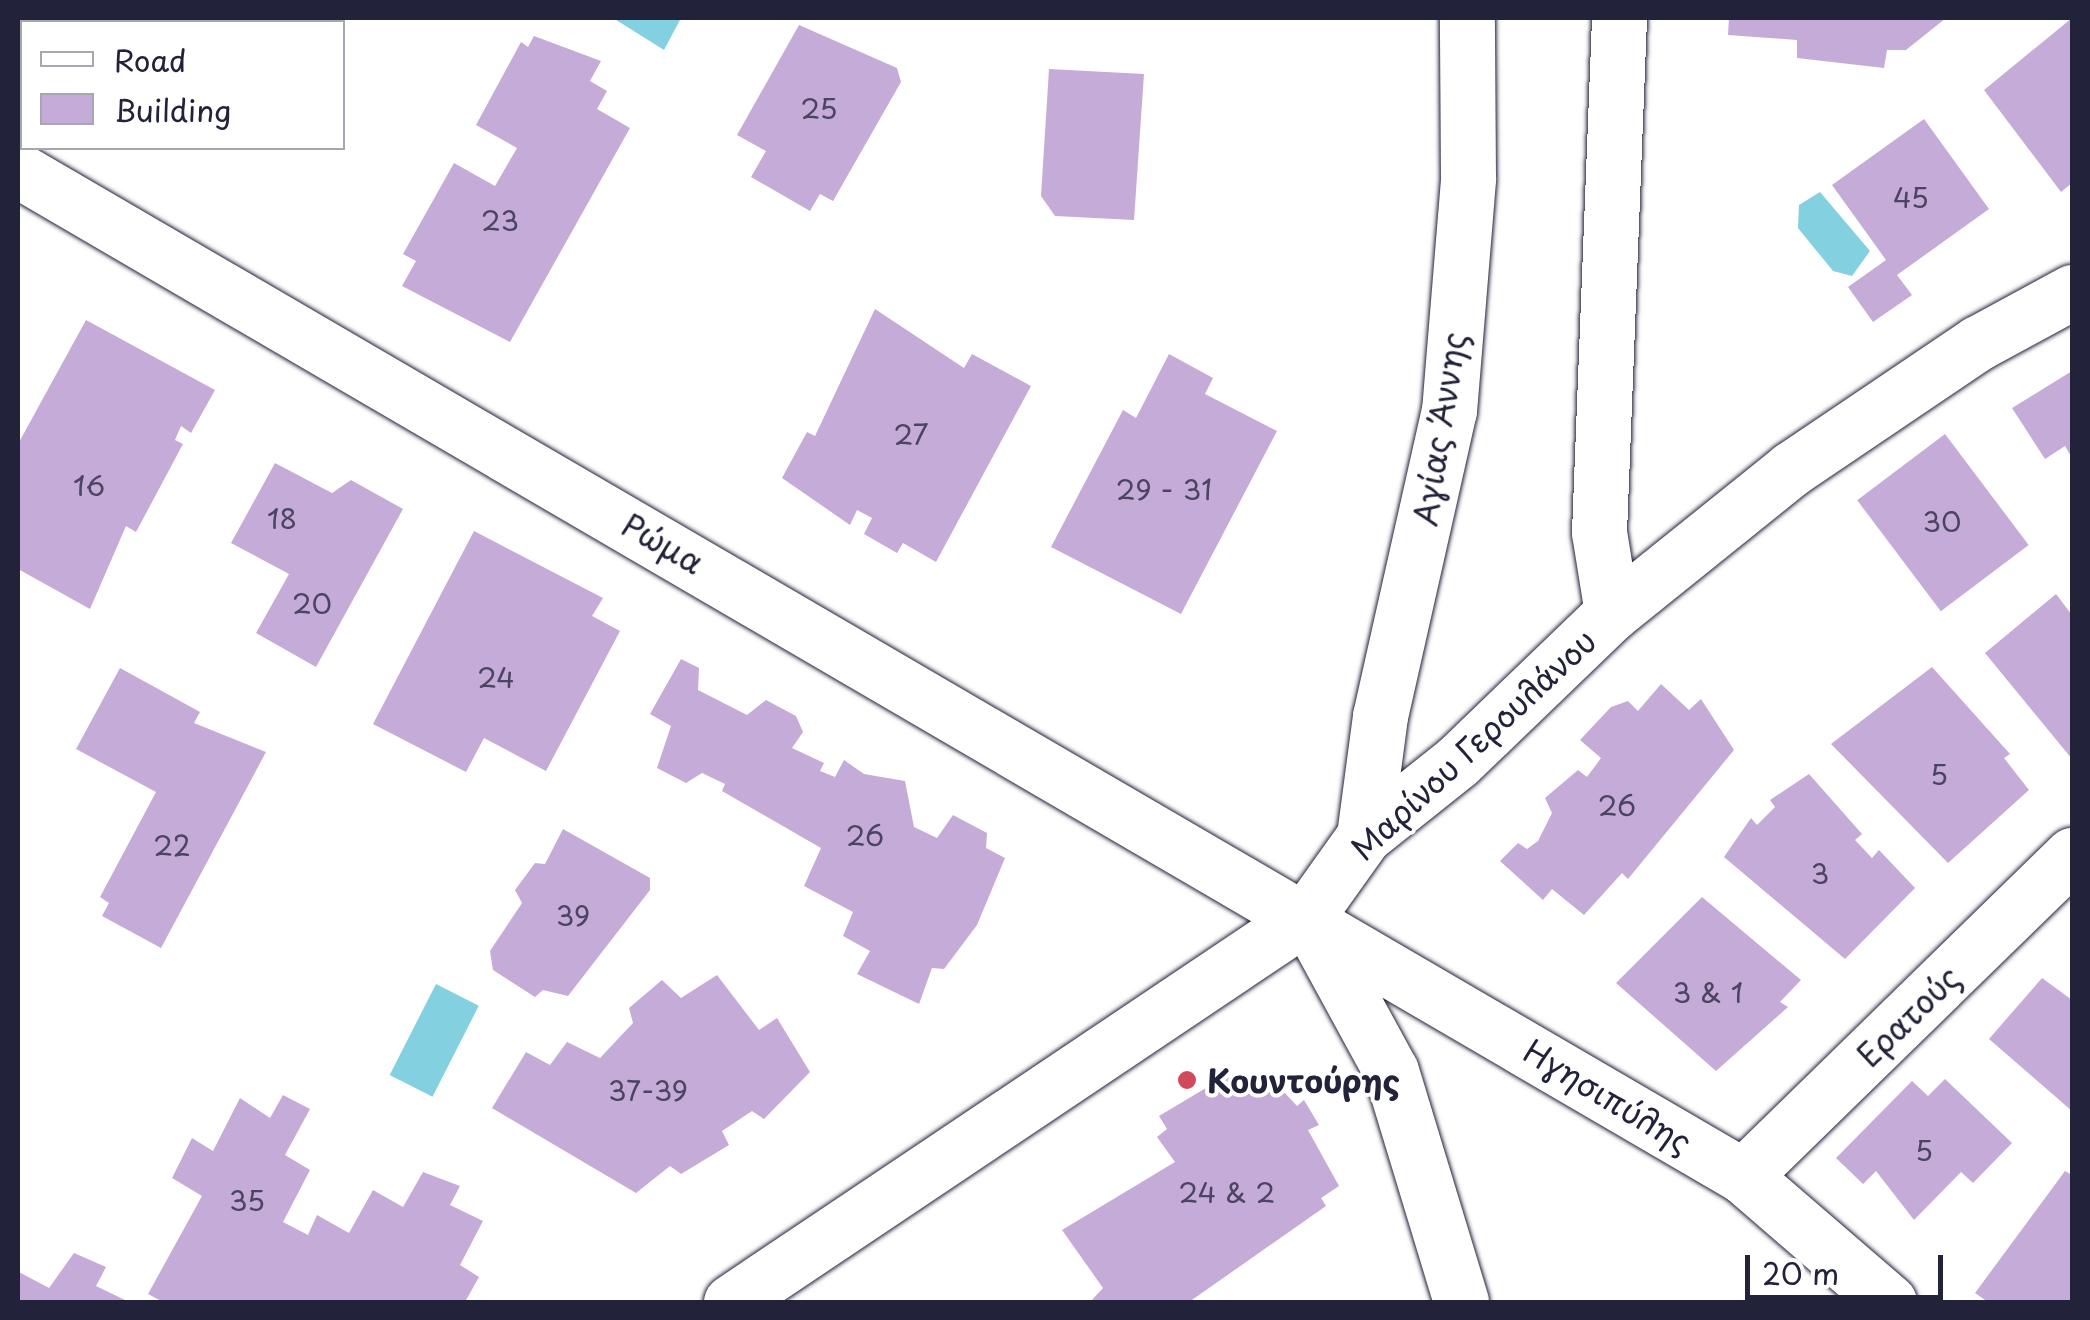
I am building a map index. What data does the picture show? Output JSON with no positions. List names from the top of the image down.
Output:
{
  "streets": {
    "street": [
      "Αγίας Άννης",
      "Ρώμα",
      "Μαρίνου Γερουλάνου",
      "Ερατούς",
      "Ηγησιπύλης"
    ]
  },
  "crossings": [
    ["Αγίας Άννης", "Μαρίνου Γερουλάνου"],
    ["Ρώμα", "Μαρίνου Γερουλάνου"],
    ["Ρώμα", "Ηγησιπύλης"],
    ["Μαρίνου Γερουλάνου", "Ηγησιπύλης"],
    ["Ερατούς", "Ηγησιπύλης"]
  ],
  "places": ["Κουντούρης"],
  "house_numbers": [
    "25",
    "45",
    "23",
    "27",
    "16",
    "29 - 31",
    "18",
    "30",
    "20",
    "24",
    "5",
    "26",
    "26",
    "22",
    "3",
    "39",
    "3 & 1",
    "37-39",
    "5",
    "24 & 2",
    "35"
  ],
  "legend": ["Road", "Building"],
  "scale_bar": "20 m"
}
